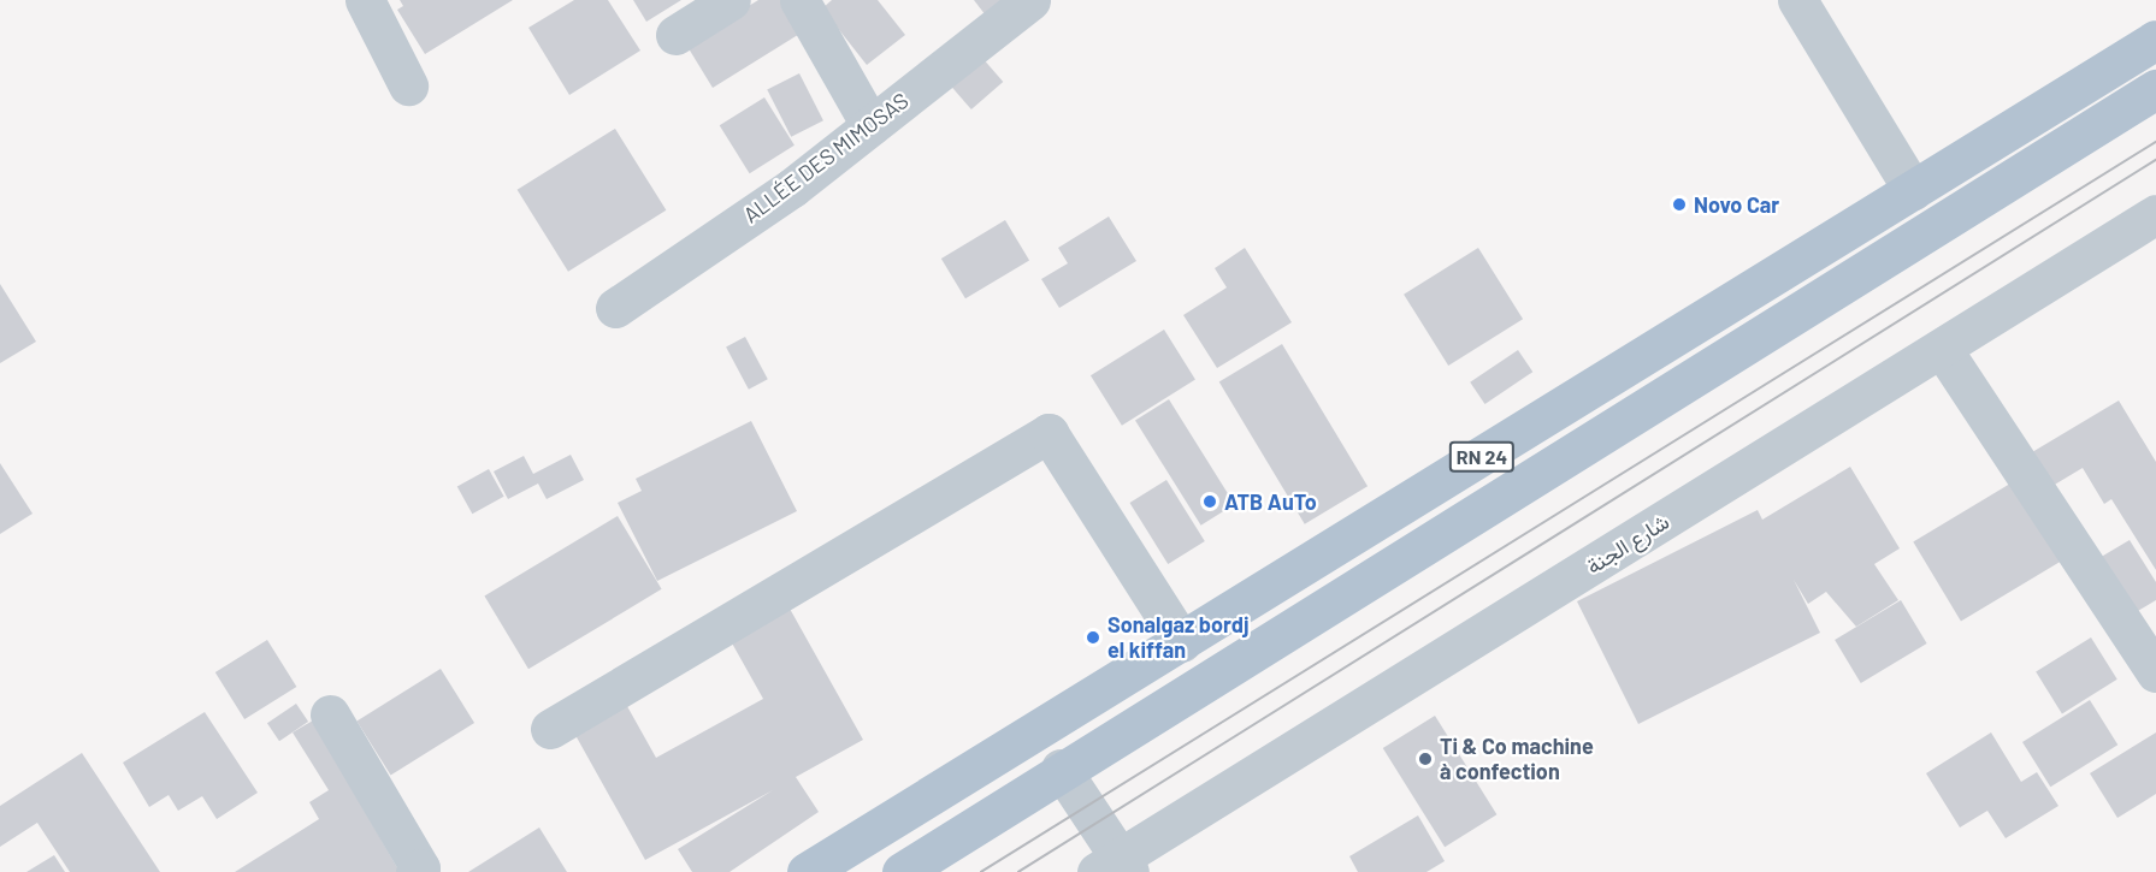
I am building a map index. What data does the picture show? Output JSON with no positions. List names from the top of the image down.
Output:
{
  "streets": {
    "main road": ["RN 24"],
    "street": ["ALLÉE DES MIMOSAS", "شارع الجنة"]
  },
  "places": [
    "Novo Car",
    "ATB AuTo",
    "Sonalgaz bordj el kiffan",
    "Ti & Co machine à confection"
  ]
}
